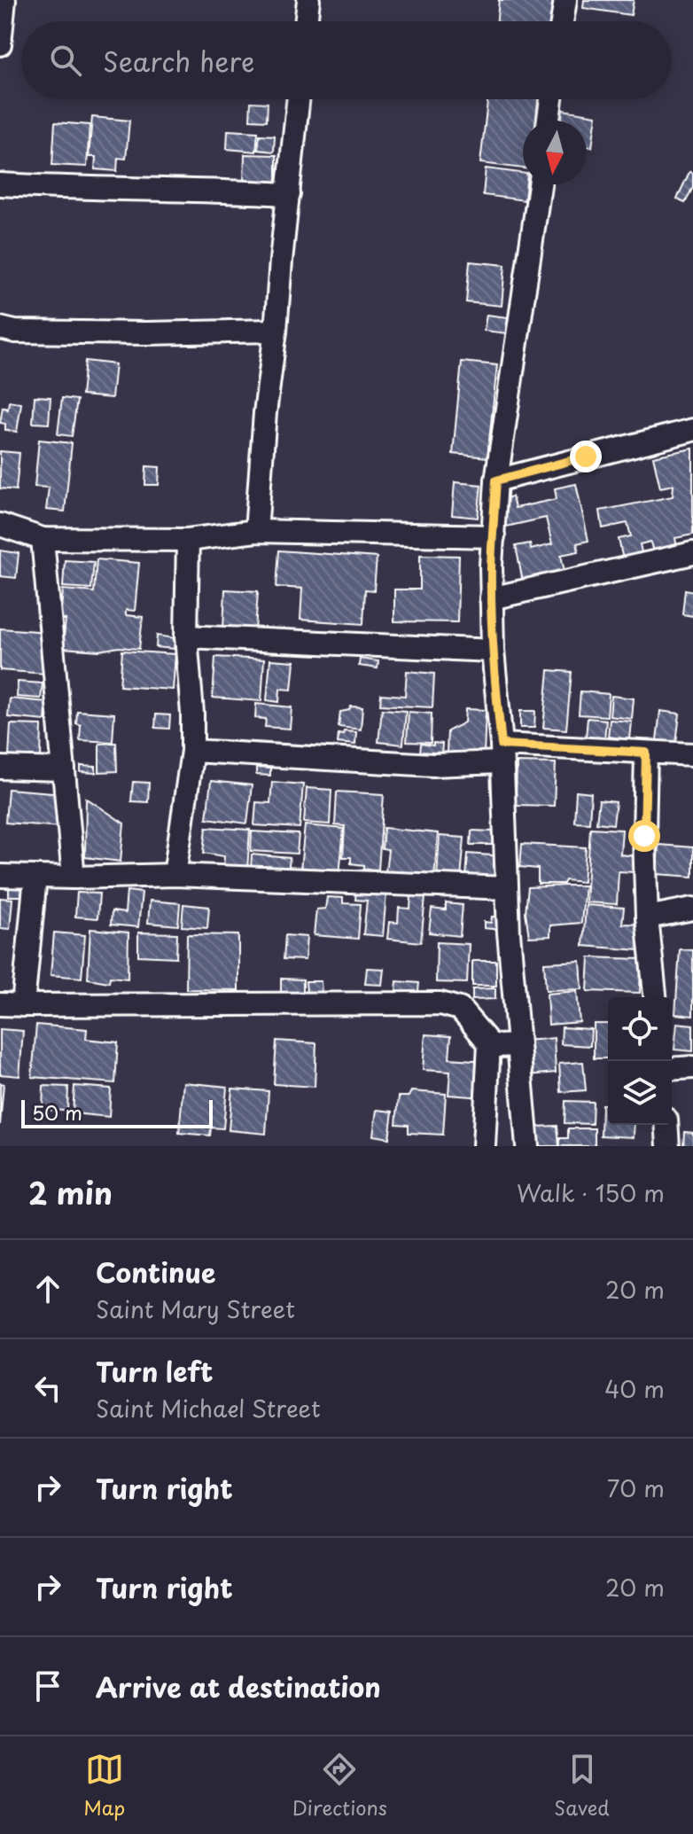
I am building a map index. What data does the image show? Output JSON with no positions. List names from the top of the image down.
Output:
{
  "scale_bar": "50 m",
  "north": "bottom",
  "page": {
    "search": "Search here",
    "scale": "50 m",
    "heading": ["2 min", "Walk · 150 m"],
    "list": [
      ["Continue", "Saint Mary Street", "20 m"],
      ["Turn left", "Saint Michael Street", "40 m"],
      ["Turn right", "70 m"],
      ["Turn right", "20 m"],
      "Arrive at destination"
    ],
    "nav": ["Map", "Directions", "Saved"]
  }
}
